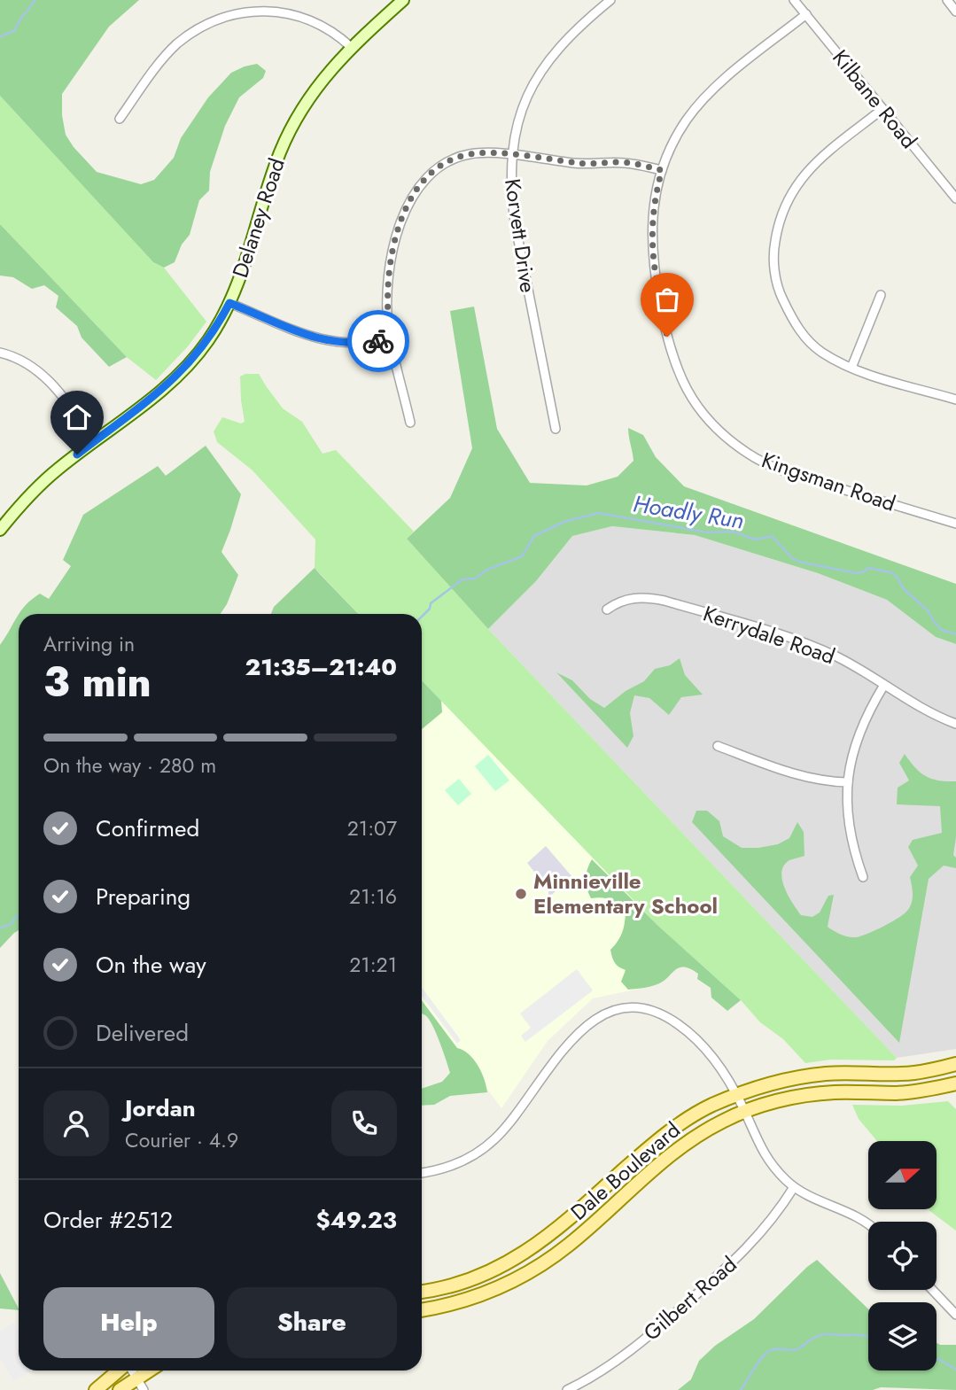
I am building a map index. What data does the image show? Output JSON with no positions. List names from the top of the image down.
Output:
{
  "streets": {
    "main road": ["Dale Boulevard"],
    "street": [
      "Kilbane Road",
      "Delaney Road",
      "Korvett Drive",
      "Kingsman Road",
      "Kerrydale Road",
      "Gilbert Road"
    ]
  },
  "crossings": [
    ["Kilbane Road", "Kingsman Road"]
  ],
  "water": ["Hoadly Run"],
  "places": ["Minnieville Elementary School"],
  "north": "right",
  "page": {
    "heading": ["3 min", "Arriving in", "21:35–21:40"],
    "panel": [
      "Jordan",
      "Courier · 4.9",
      "Order #2512",
      "$49.23"
    ],
    "bar": "On the way · 280 m",
    "list": [
      ["Confirmed", "21:07"],
      ["Preparing", "21:16"],
      ["On the way", "21:21"],
      "Delivered"
    ],
    "buttons": ["Help", "Share"]
  }
}
